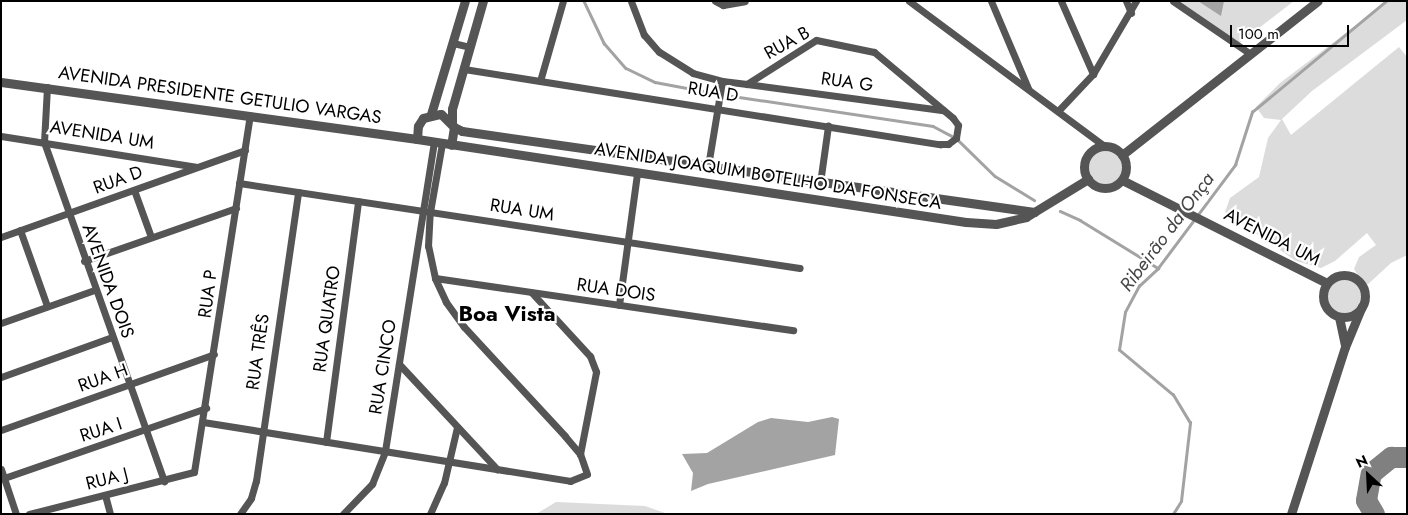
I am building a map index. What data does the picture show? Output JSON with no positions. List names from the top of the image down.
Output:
{
  "streets": {
    "street": [
      "RUA B",
      "RUA G",
      "RUA D",
      "AVENIDA PRESIDENTE GETULIO VARGAS",
      "AVENIDA UM",
      "AVENIDA JOAQUIM BOTELHO DA FONSECA",
      "RUA UM",
      "AVENIDA DOIS",
      "RUA DOIS",
      "RUA P",
      "RUA QUATRO",
      "RUA TRÊS",
      "RUA CINCO",
      "RUA H",
      "RUA I",
      "RUA J"
    ]
  },
  "crossings": [
    ["RUA B", "RUA G"],
    ["RUA B", "RUA D"],
    ["RUA D", "AVENIDA UM"],
    ["RUA D", "AVENIDA DOIS"],
    ["RUA D", "RUA P"],
    ["AVENIDA PRESIDENTE GETULIO VARGAS", "AVENIDA JOAQUIM BOTELHO DA FONSECA"],
    ["AVENIDA PRESIDENTE GETULIO VARGAS", "AVENIDA DOIS"],
    ["AVENIDA PRESIDENTE GETULIO VARGAS", "RUA P"],
    ["AVENIDA UM", "AVENIDA JOAQUIM BOTELHO DA FONSECA"],
    ["AVENIDA UM", "AVENIDA DOIS"],
    ["RUA UM", "RUA P"],
    ["RUA UM", "RUA QUATRO"],
    ["RUA UM", "RUA TRÊS"],
    ["RUA UM", "RUA CINCO"],
    ["AVENIDA DOIS", "RUA H"],
    ["AVENIDA DOIS", "RUA I"],
    ["AVENIDA DOIS", "RUA J"],
    ["RUA P", "RUA H"],
    ["RUA P", "RUA I"],
    ["RUA P", "RUA J"]
  ],
  "districts": ["Boa Vista"],
  "water": ["Ribeirão da Onça"],
  "scale_bar": "100 m",
  "north": "top left"
}
